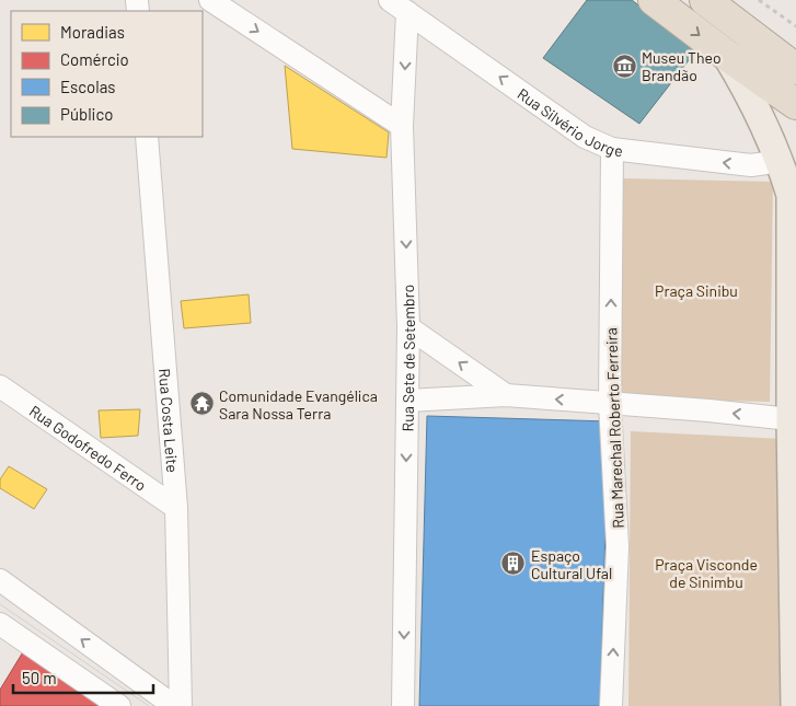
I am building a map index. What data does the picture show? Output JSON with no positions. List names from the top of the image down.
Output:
{
  "streets": {
    "street": [
      "Rua Silvério Jorge",
      "Rua Sete de Setembro",
      "Rua Costa Leite",
      "Rua Marechal Roberto Ferreira",
      "Rua Godofredo Ferro"
    ]
  },
  "crossings": [
    ["Rua Silvério Jorge", "Rua Sete de Setembro"],
    ["Rua Silvério Jorge", "Rua Marechal Roberto Ferreira"],
    ["Rua Costa Leite", "Rua Godofredo Ferro"]
  ],
  "one_way": ["Rua Silvério Jorge", "Rua Sete de Setembro", "Rua Marechal Roberto Ferreira"],
  "parks": ["Praça Sinibu", "Praça Visconde de Sinimbu"],
  "places": {
    "museum": ["Museu Theo Brandão"],
    "temple": ["Comunidade Evangélica Sara Nossa Terra"],
    "building": ["Espaço Cultural Ufal"]
  },
  "legend": [
    "Moradias",
    "Comércio",
    "Escolas",
    "Público"
  ],
  "scale_bar": "50 m"
}
